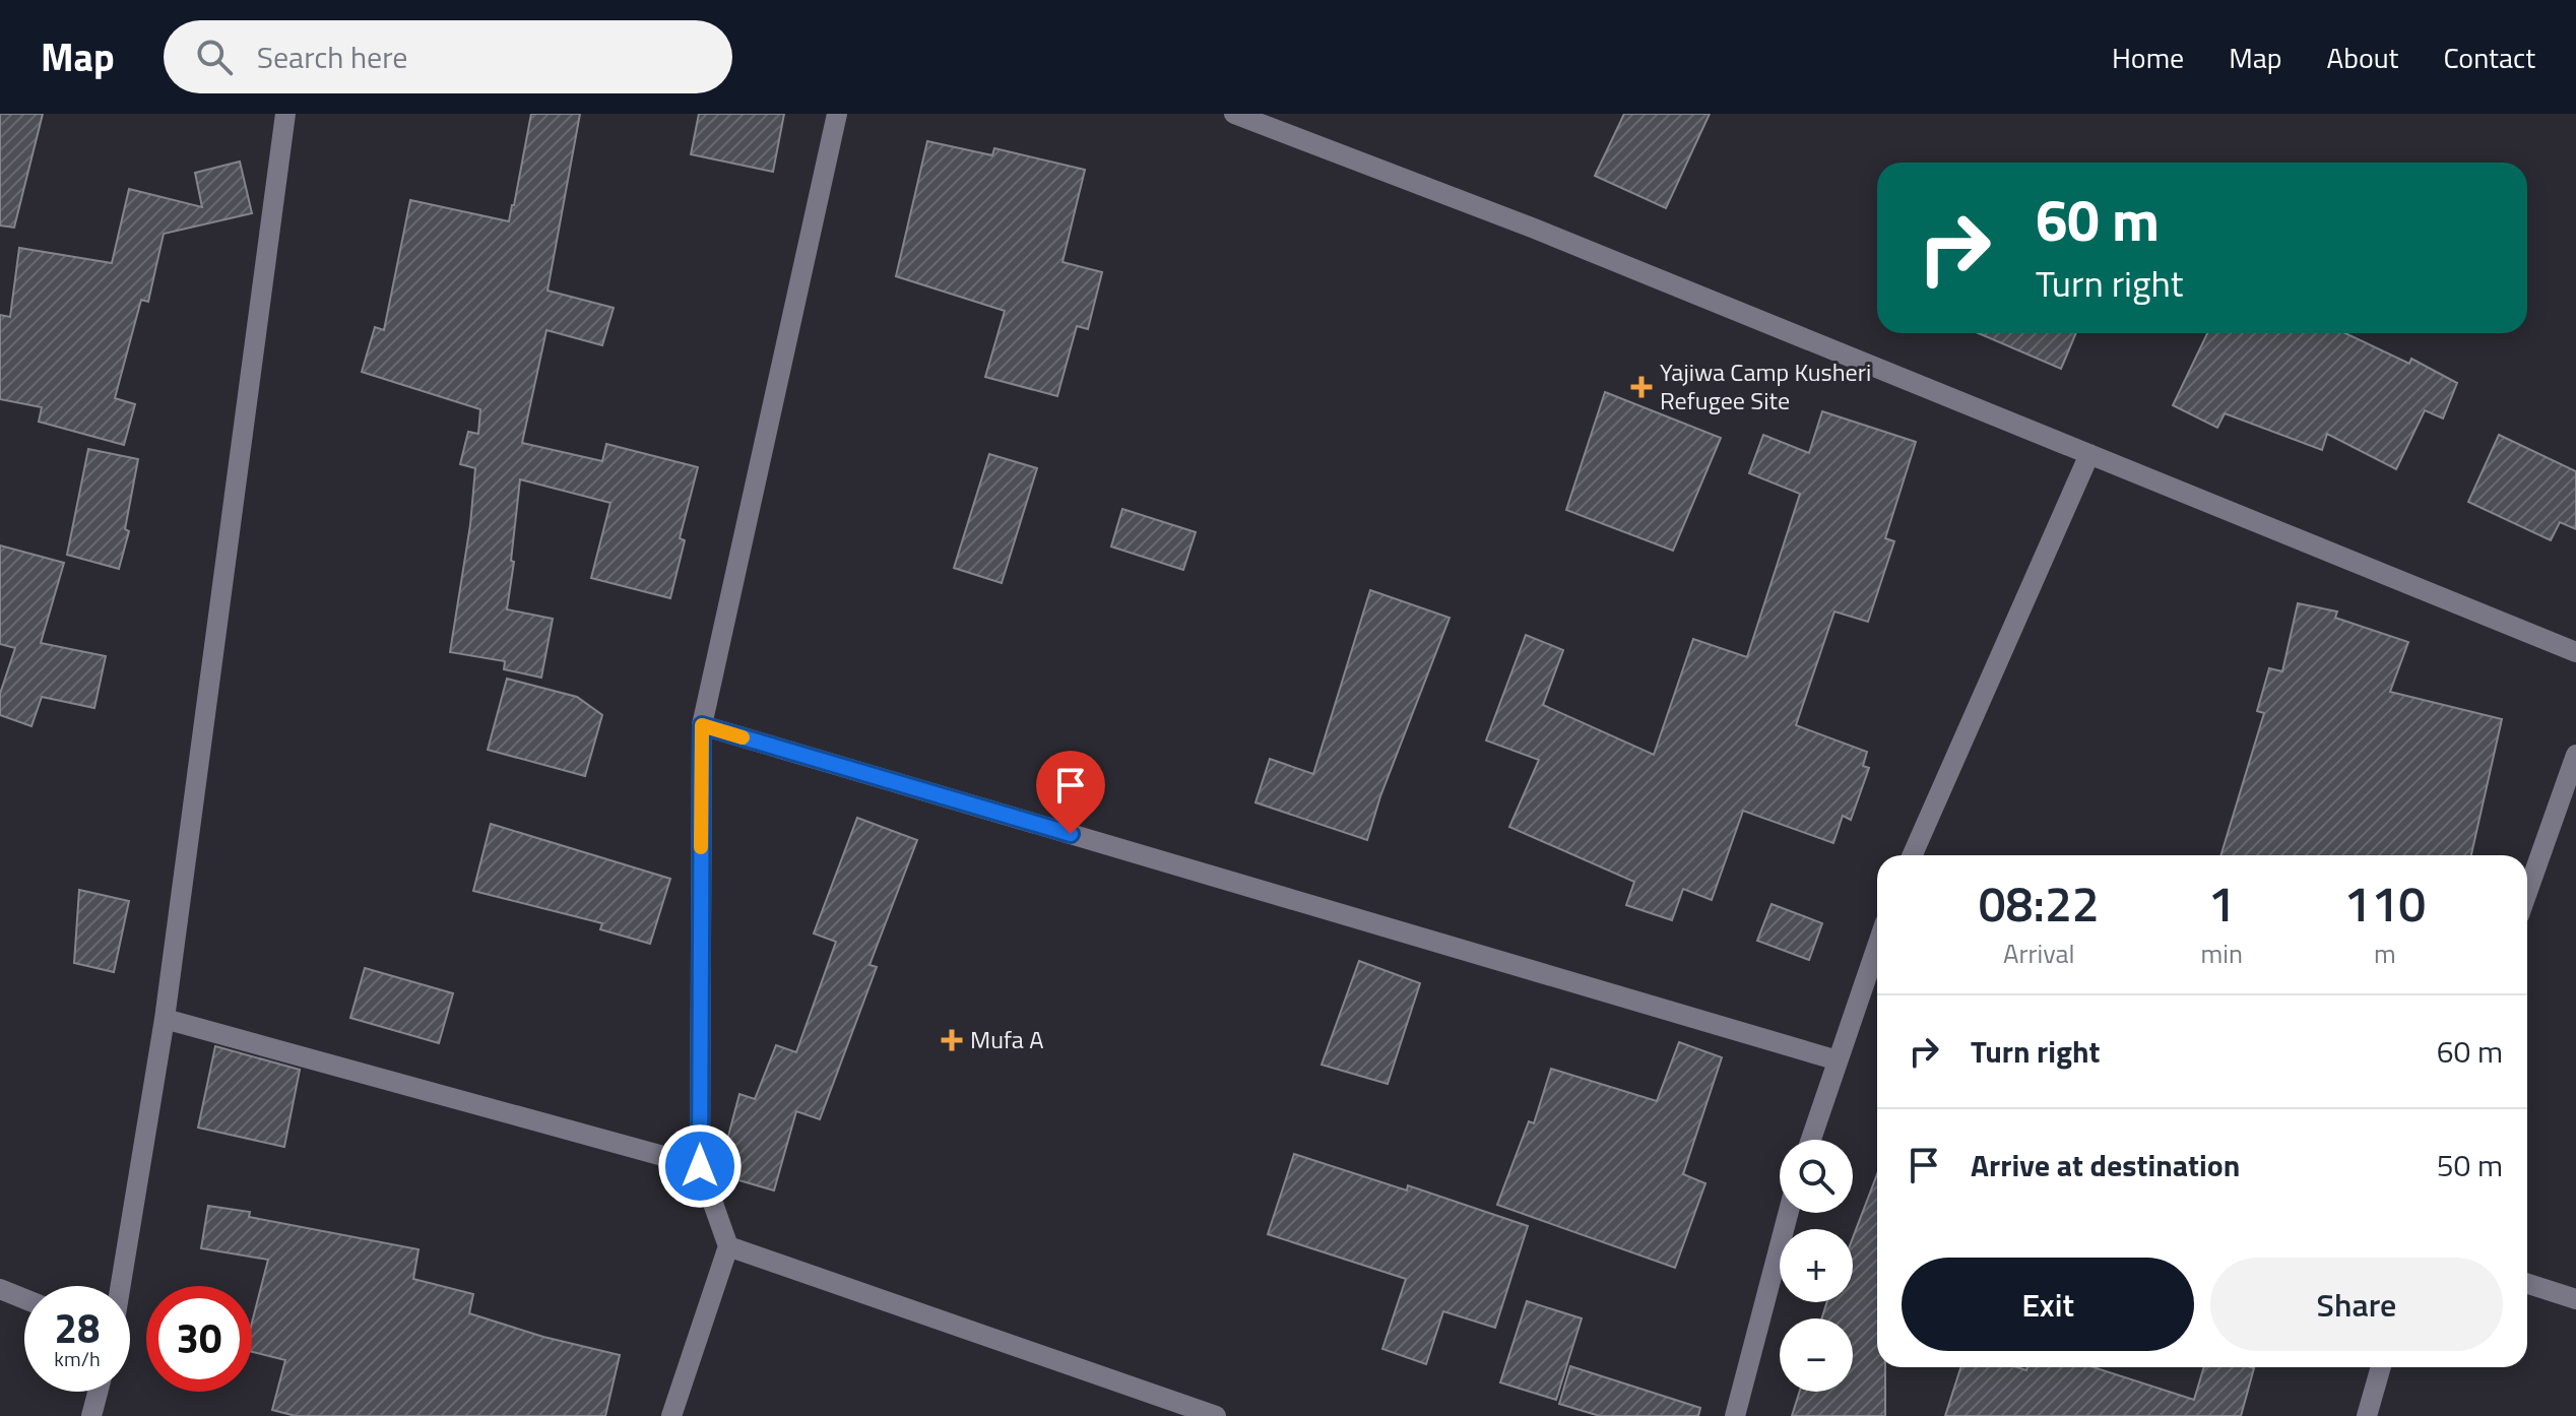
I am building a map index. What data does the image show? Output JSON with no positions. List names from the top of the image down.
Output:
{
  "places": {
    "health": ["Yajiwa Camp Kusheri Refugee Site", "Mufa A"]
  },
  "page": {
    "header": "Map",
    "search": "Search here",
    "nav": [
      "Home",
      "Map",
      "About",
      "Contact"
    ],
    "turn": ["60 m", "Turn right"],
    "eta": [
      "08:22",
      "Arrival",
      "1",
      "min",
      "110",
      "m"
    ],
    "list": [
      {
        "name": "Turn right",
        "value": "60 m"
      },
      {
        "name": "Arrive at destination",
        "value": "50 m"
      }
    ],
    "map_buttons": ["+", "−"],
    "buttons": ["Exit", "Share"],
    "speed": "28 km/h",
    "limit": "30"
  }
}
